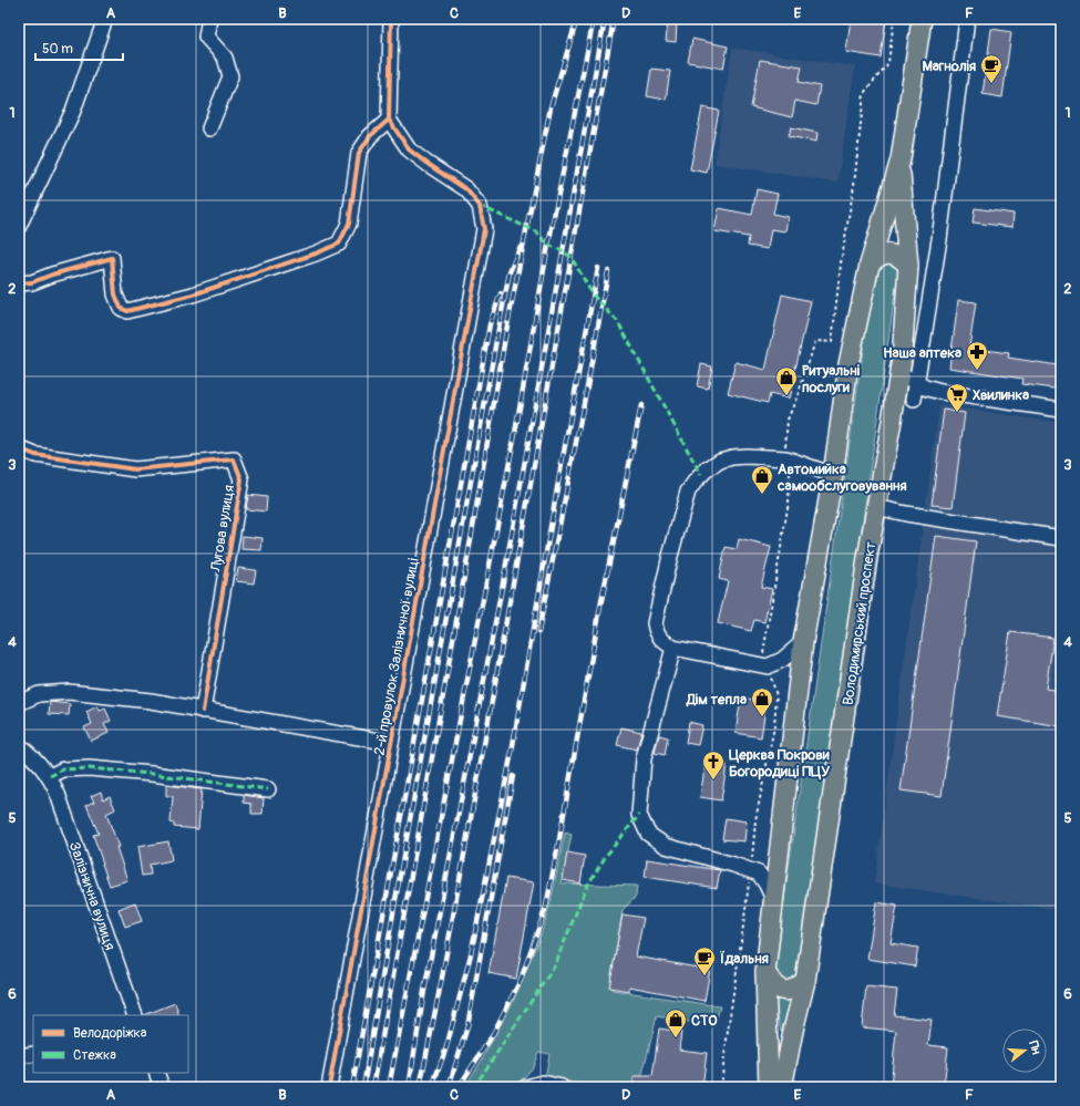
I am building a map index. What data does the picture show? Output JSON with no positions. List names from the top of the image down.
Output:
{
  "streets": {
    "main road": ["Володимирський проспект"],
    "street": ["Лугова вулиця", "2-й провулок Залізничної вулиці", "Залізнична вулиця"]
  },
  "places": {
    "cafe": ["Магнолія", "Їдальня"],
    "pharmacy": ["Наша аптека"],
    "shop": [
      "Ритуальні послуги",
      "Автомийка самообслуговування",
      "Дім тепла",
      "СТО"
    ],
    "supermarket": ["Хвилинка"],
    "church": ["Церква Покрови Богородиці ПЦУ"]
  },
  "legend": ["Велодоріжка", "Стежка"],
  "scale_bar": "50 m",
  "north": "right",
  "grid": {
    "columns": [
      "A",
      "B",
      "C",
      "D",
      "E",
      "F"
    ],
    "rows": [
      "1",
      "2",
      "3",
      "4",
      "5",
      "6"
    ]
  }
}
